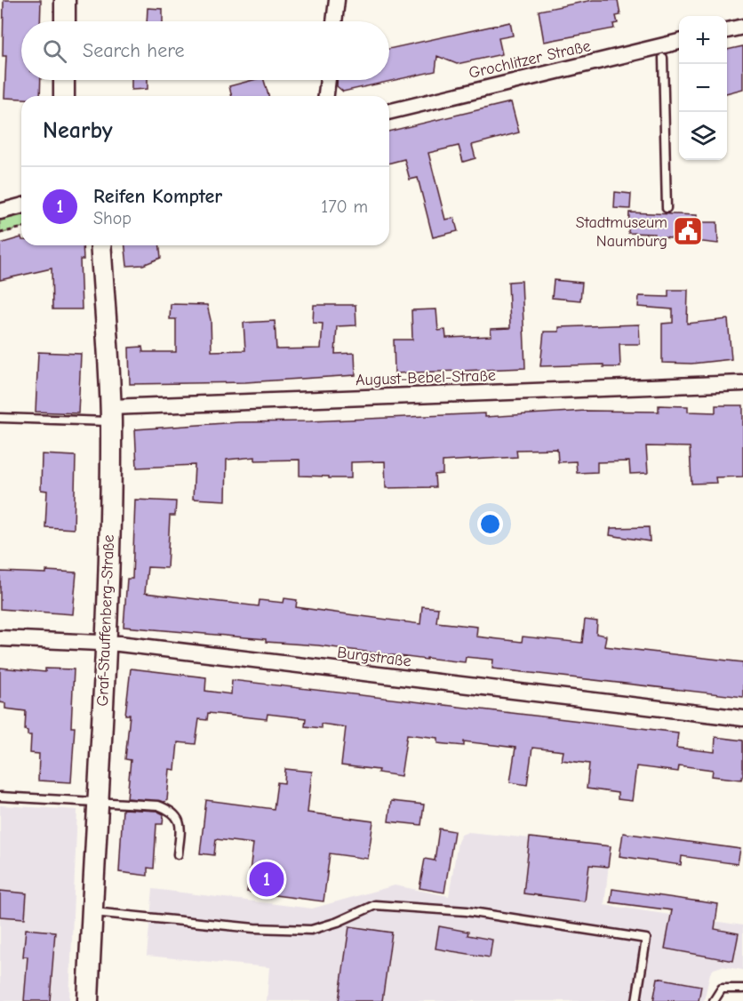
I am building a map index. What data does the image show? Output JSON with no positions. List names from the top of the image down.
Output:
{
  "streets": {
    "main road": ["Graf-Stauffenberg-Straße"],
    "street": ["Grochlitzer Straße", "August-Bebel-Straße", "Burgstraße"]
  },
  "crossings": [
    ["August-Bebel-Straße", "Graf-Stauffenberg-Straße"],
    ["Graf-Stauffenberg-Straße", "Burgstraße"]
  ],
  "places": {
    "public building": ["Stadtmuseum Naumburg"]
  },
  "page": {
    "map_buttons": ["+", "−"],
    "search": "Search here",
    "heading": "Nearby",
    "list": [
      {
        "mark": "1",
        "name": "Reifen Kompter",
        "note": "Shop",
        "value": "170 m"
      }
    ],
    "pins": "1"
  }
}
